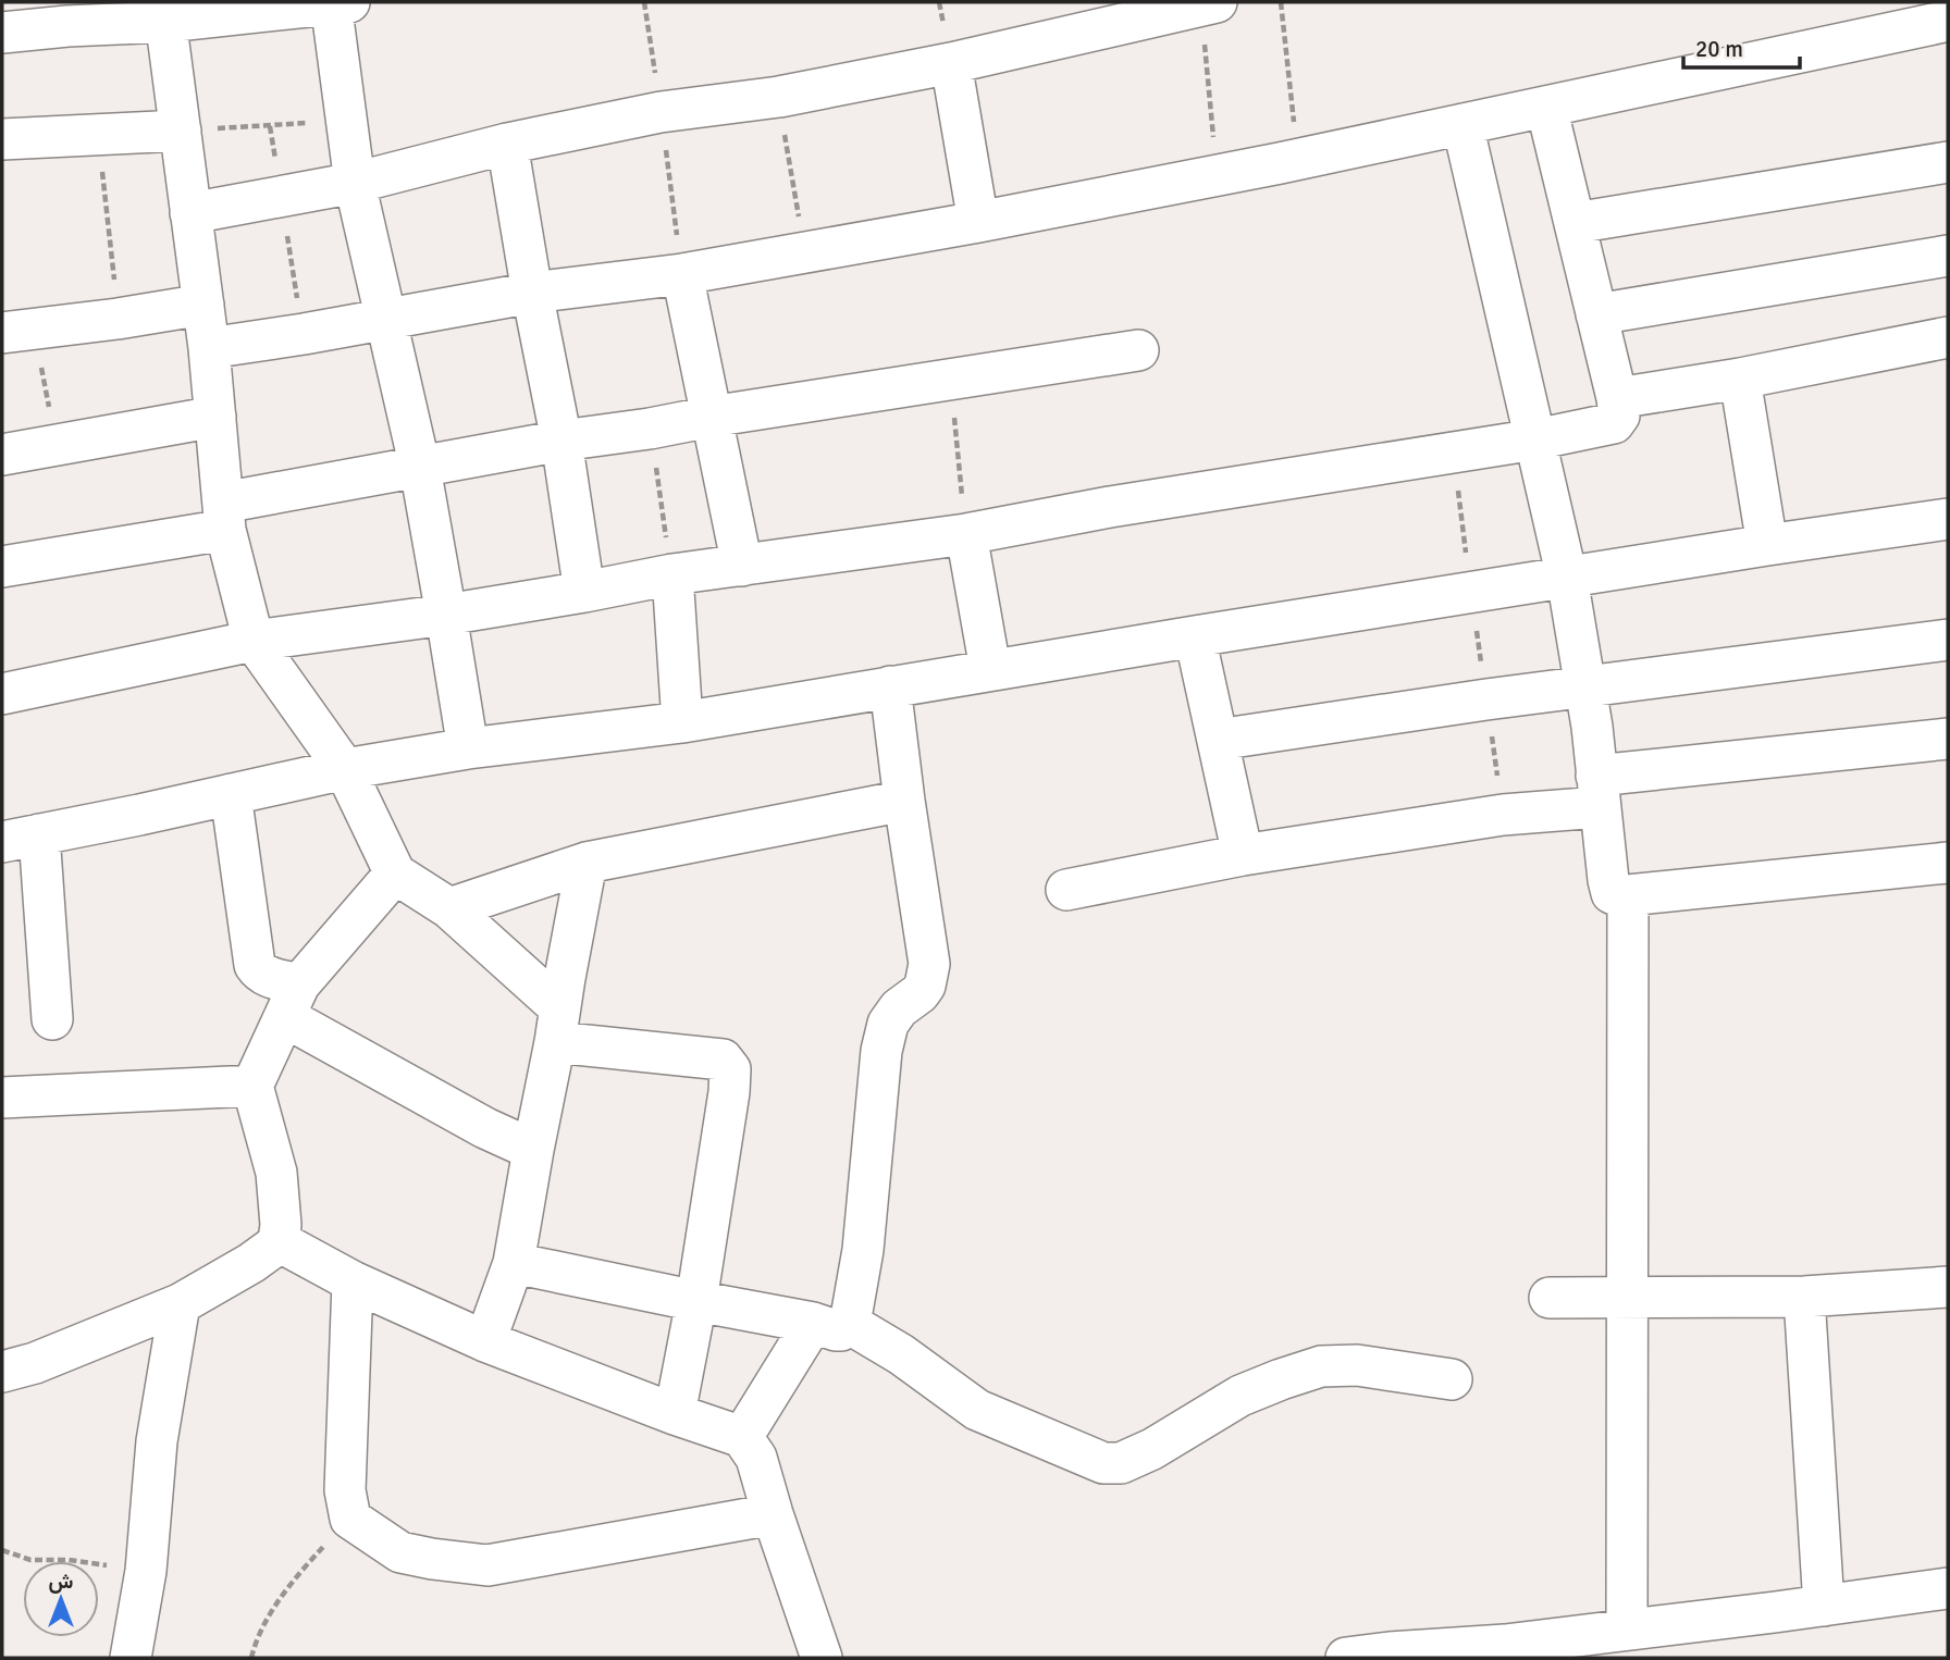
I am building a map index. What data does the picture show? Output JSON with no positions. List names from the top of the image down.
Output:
{
  "scale_bar": "20 m",
  "north": "top"
}
